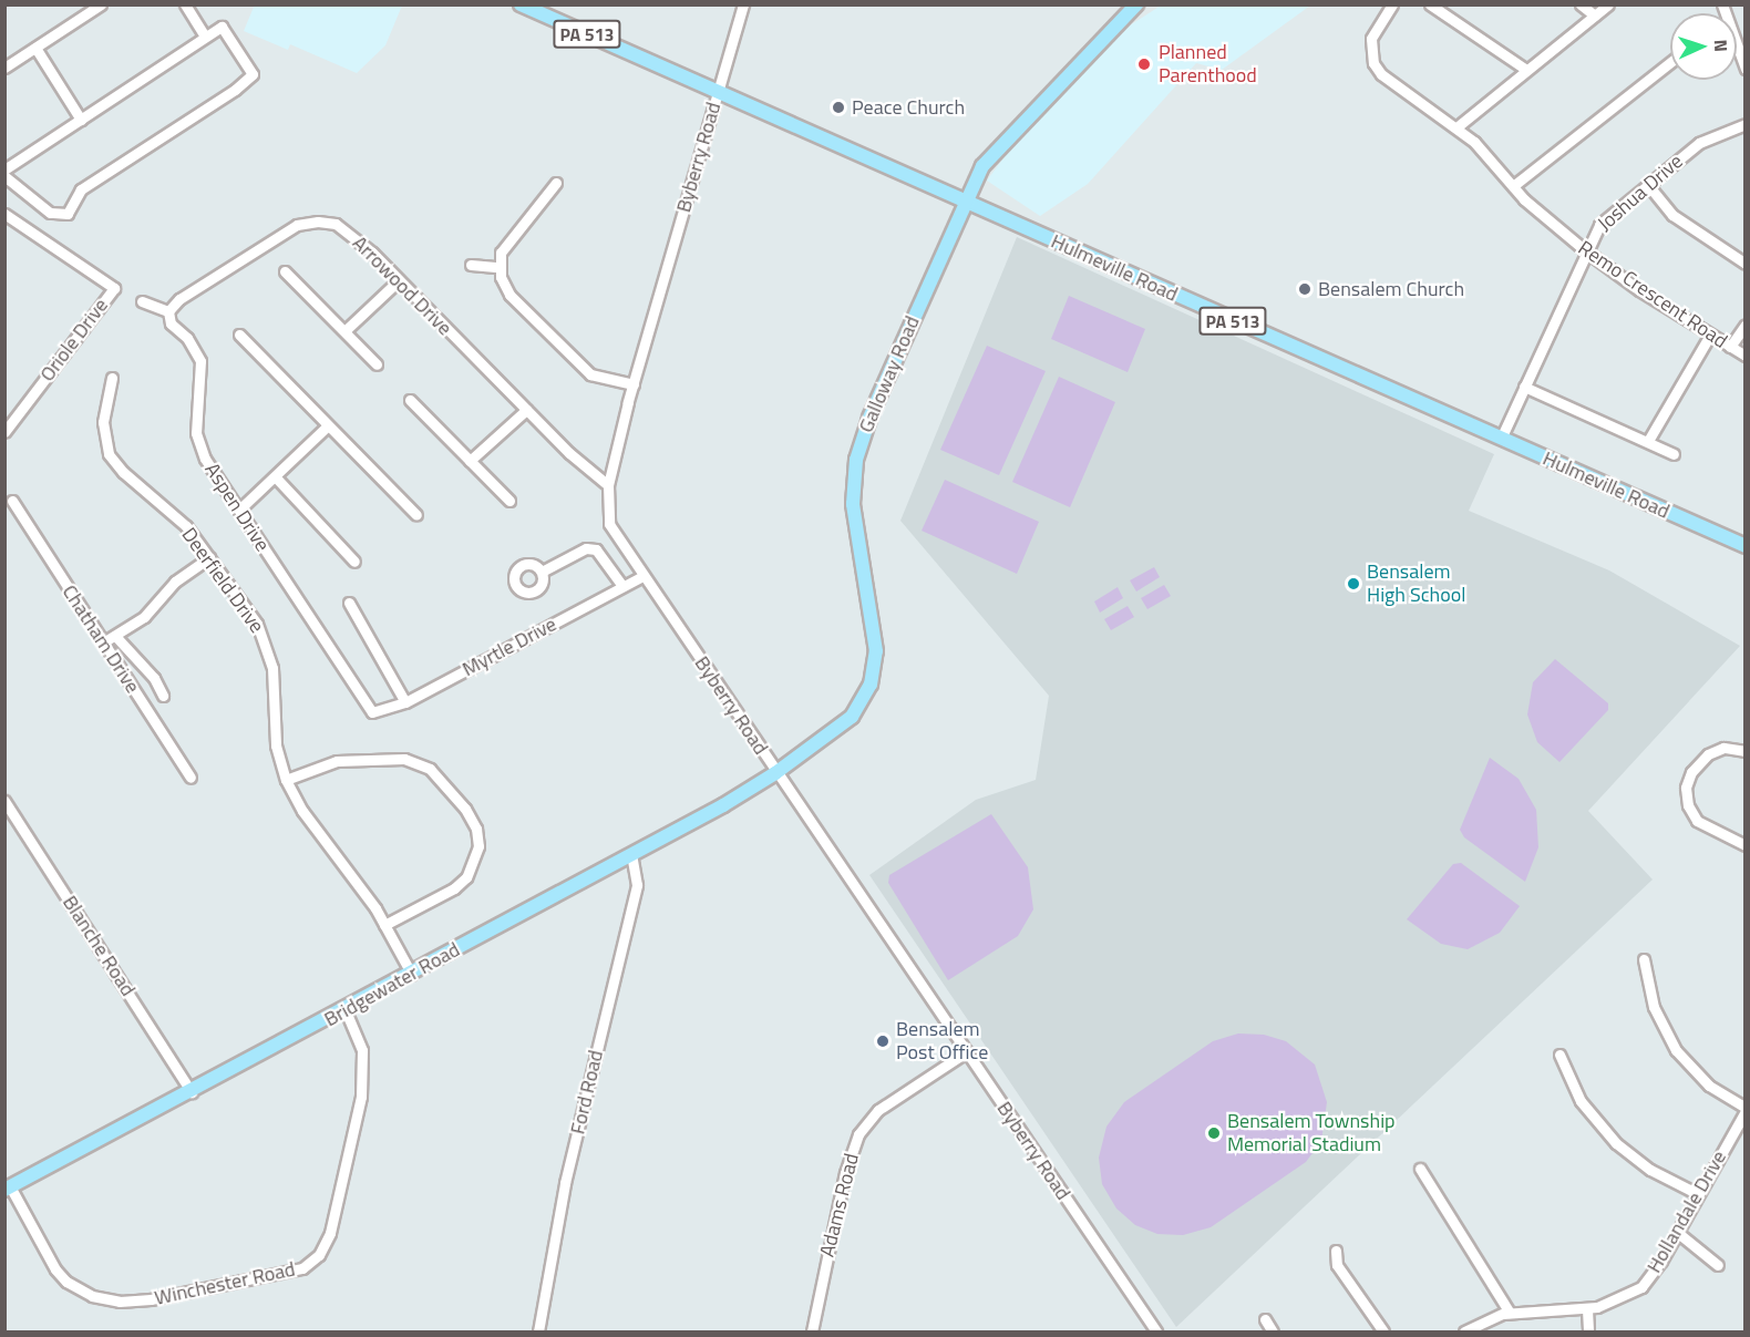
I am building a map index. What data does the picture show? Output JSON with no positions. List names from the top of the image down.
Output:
{
  "streets": {
    "main road": [
      "PA 513",
      "Hulmeville Road",
      "Galloway Road",
      "Bridgewater Road"
    ],
    "street": [
      "Byberry Road",
      "Joshua Drive",
      "Arrowood Drive",
      "Remo Crescent Road",
      "Oriole Drive",
      "Aspen Drive",
      "Deerfield Drive",
      "Chatham Drive",
      "Myrtle Drive",
      "Blanche Road",
      "Ford Road",
      "Adams Road",
      "Hollandale Drive",
      "Winchester Road"
    ]
  },
  "crossings": [
    ["Byberry Road", "Hulmeville Road"],
    ["Byberry Road", "Arrowood Drive"],
    ["Byberry Road", "Galloway Road"],
    ["Byberry Road", "Myrtle Drive"],
    ["Byberry Road", "Bridgewater Road"],
    ["Byberry Road", "Adams Road"],
    ["Joshua Drive", "Hulmeville Road"],
    ["Joshua Drive", "Remo Crescent Road"],
    ["Hulmeville Road", "Galloway Road"],
    ["Arrowood Drive", "Aspen Drive"],
    ["Galloway Road", "Bridgewater Road"],
    ["Aspen Drive", "Myrtle Drive"],
    ["Deerfield Drive", "Bridgewater Road"],
    ["Blanche Road", "Bridgewater Road"],
    ["Bridgewater Road", "Ford Road"],
    ["Bridgewater Road", "Winchester Road"]
  ],
  "places": [
    "Planned Parenthood",
    "Peace Church",
    "Bensalem Church",
    "Bensalem High School",
    "Bensalem Post Office",
    "Bensalem Township Memorial Stadium"
  ],
  "north": "right"
}
